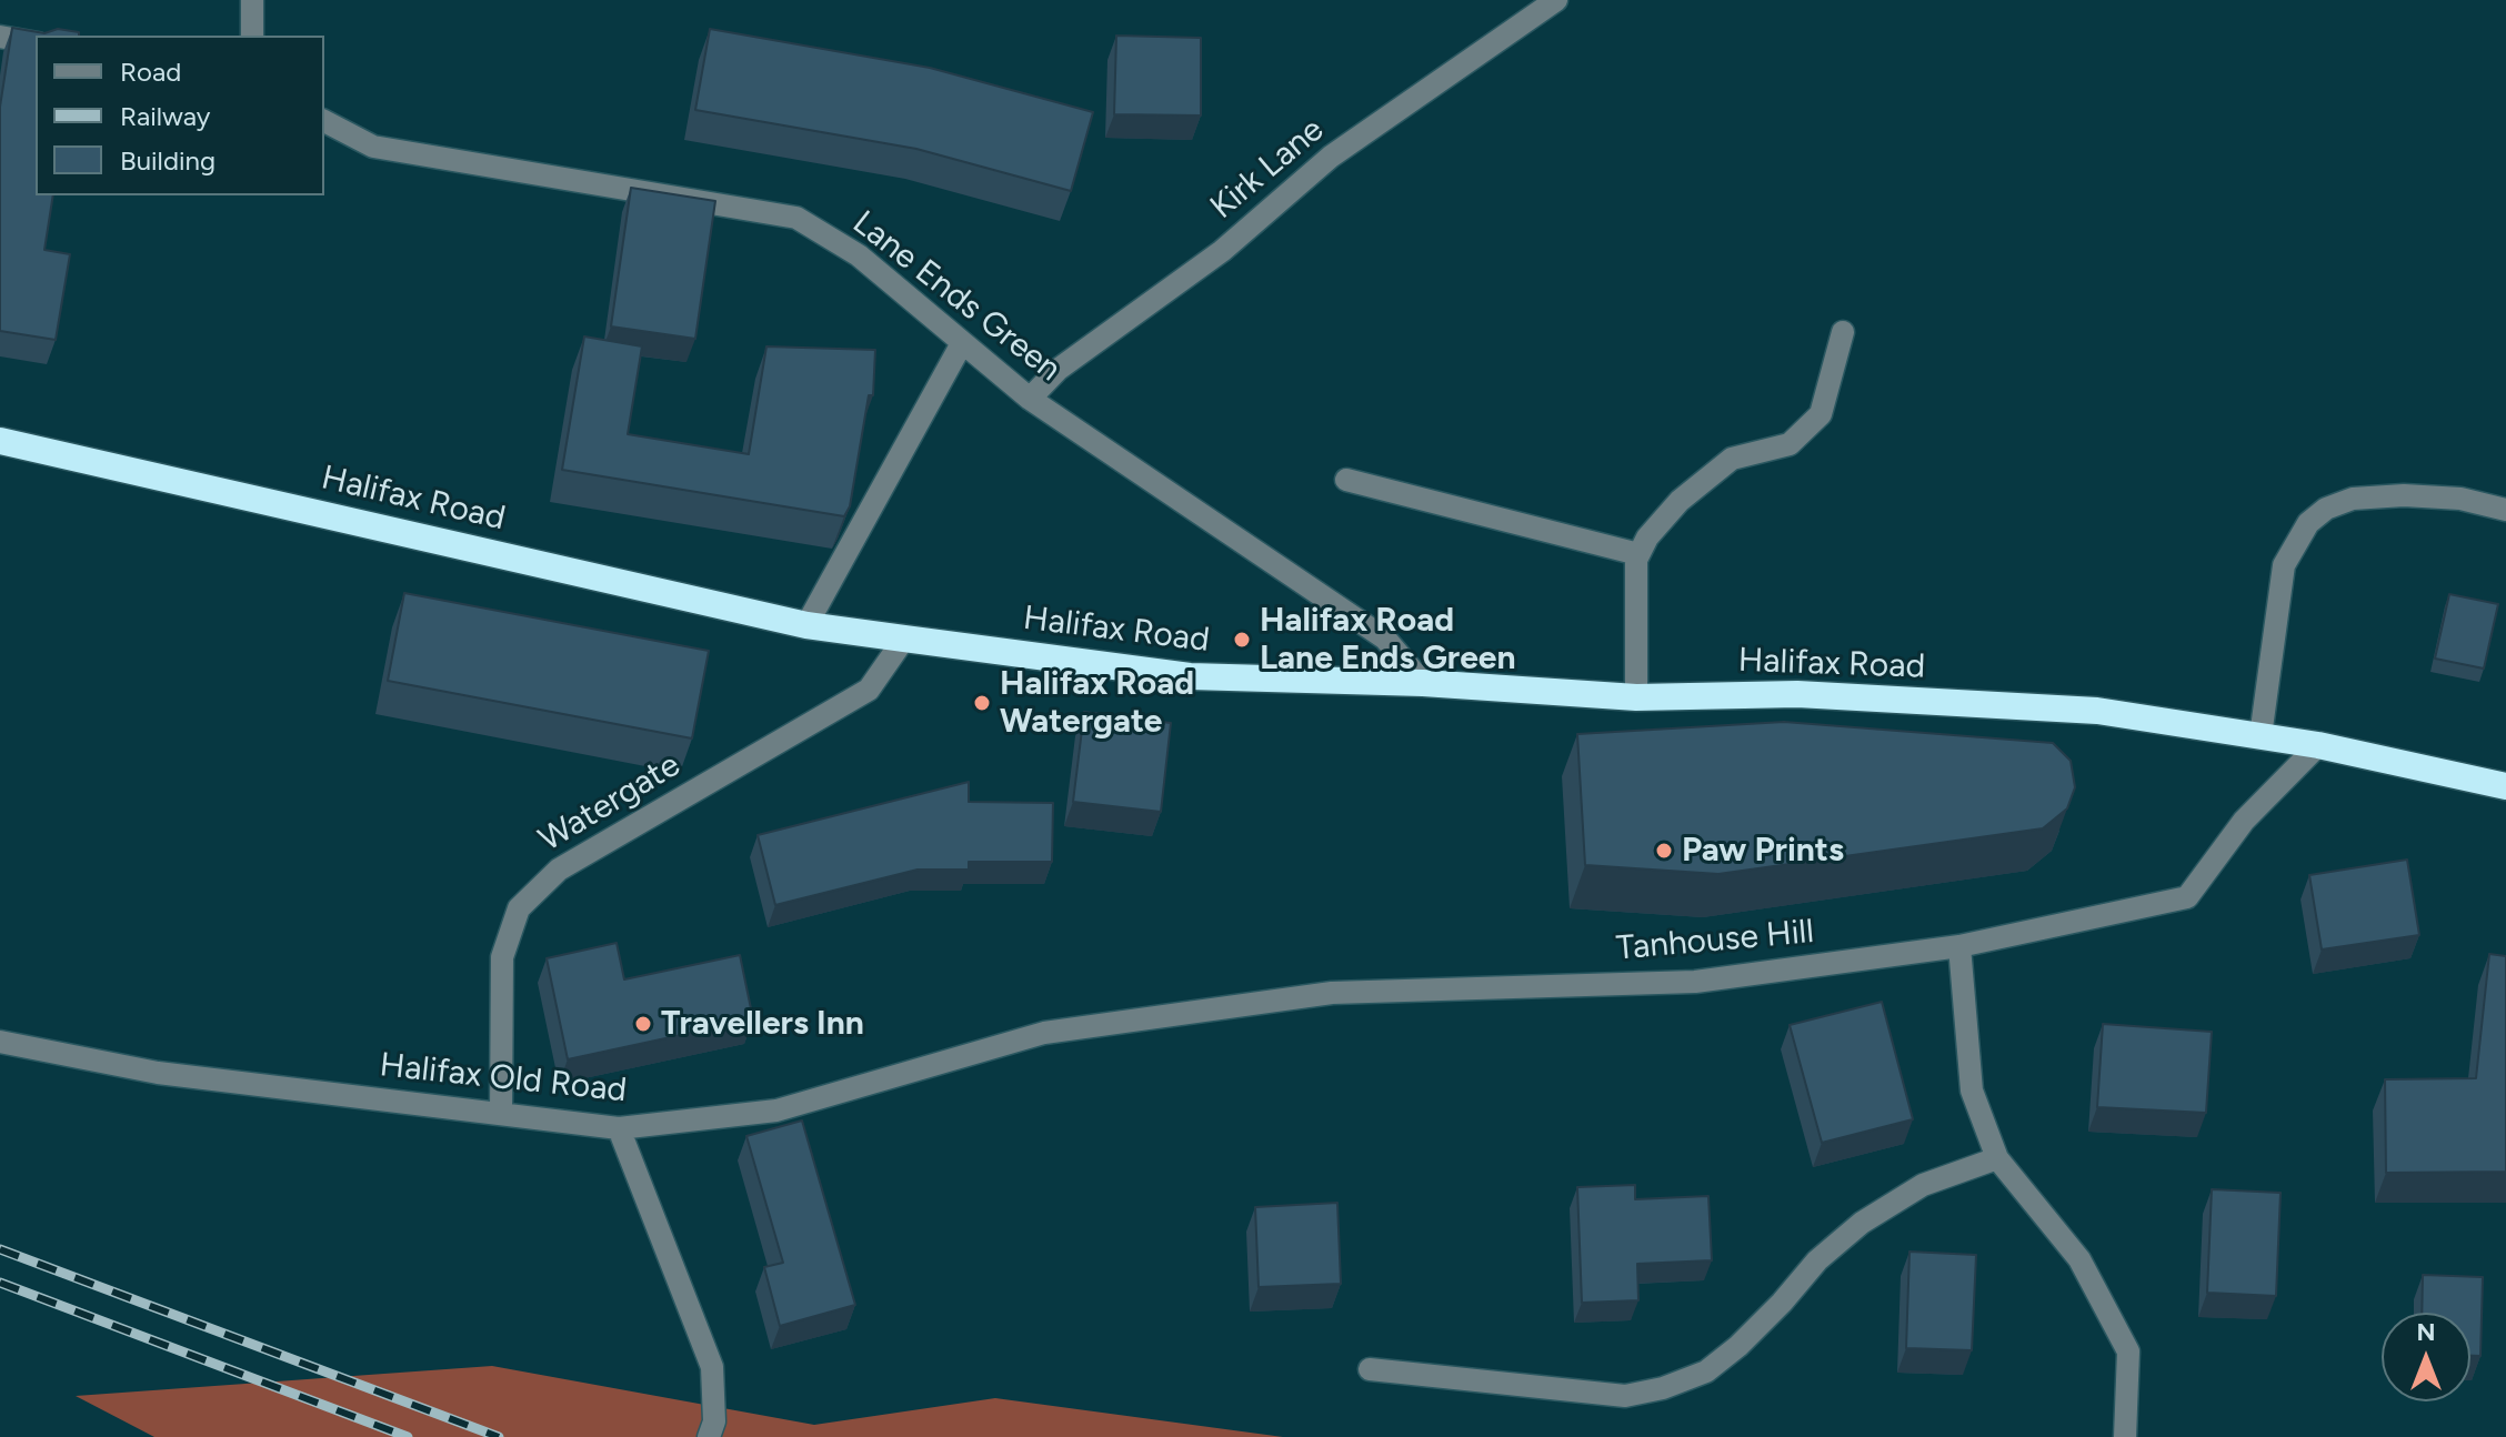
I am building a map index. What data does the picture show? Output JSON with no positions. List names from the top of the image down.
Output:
{
  "streets": {
    "highway": ["Halifax Road"],
    "street": [
      "Kirk Lane",
      "Lane Ends Green",
      "Watergate",
      "Tanhouse Hill",
      "Halifax Old Road"
    ]
  },
  "crossings": [
    ["Kirk Lane", "Lane Ends Green"],
    ["Lane Ends Green", "Halifax Road"],
    ["Halifax Road", "Watergate"],
    ["Halifax Road", "Tanhouse Hill"],
    ["Watergate", "Halifax Old Road"],
    ["Tanhouse Hill", "Halifax Old Road"]
  ],
  "places": [
    "Halifax Road Lane Ends Green",
    "Halifax Road Watergate",
    "Paw Prints",
    "Travellers Inn"
  ],
  "legend": ["Road", "Railway", "Building"],
  "north": "top"
}
